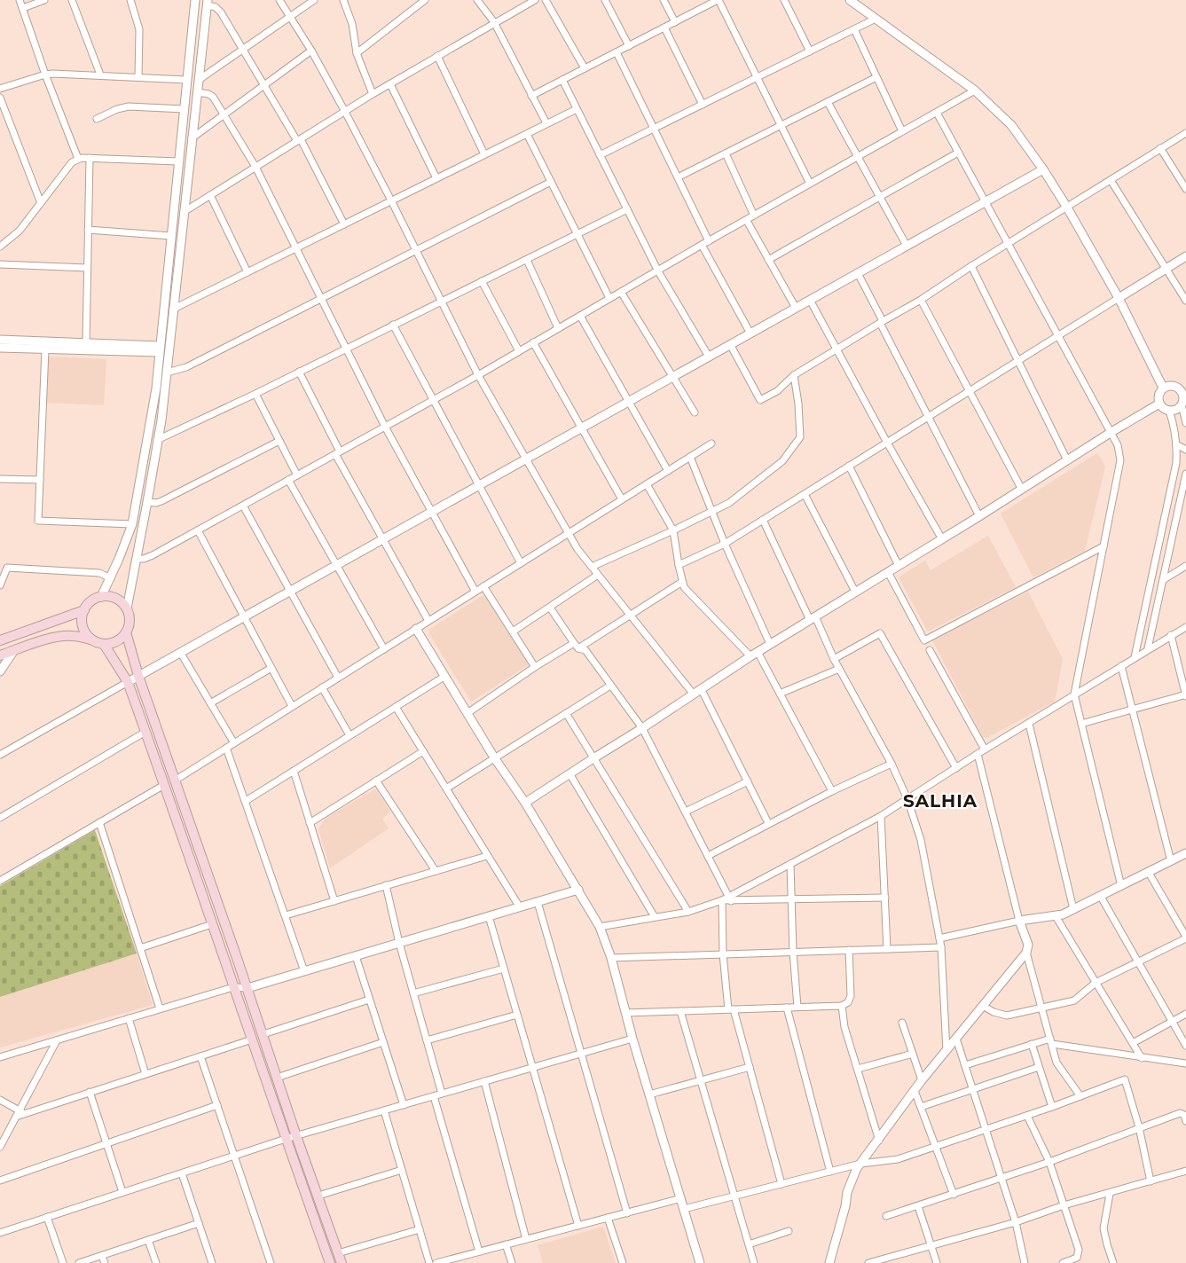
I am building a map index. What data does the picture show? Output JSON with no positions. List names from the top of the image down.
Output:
{
  "districts": ["SALHIA"]
}
